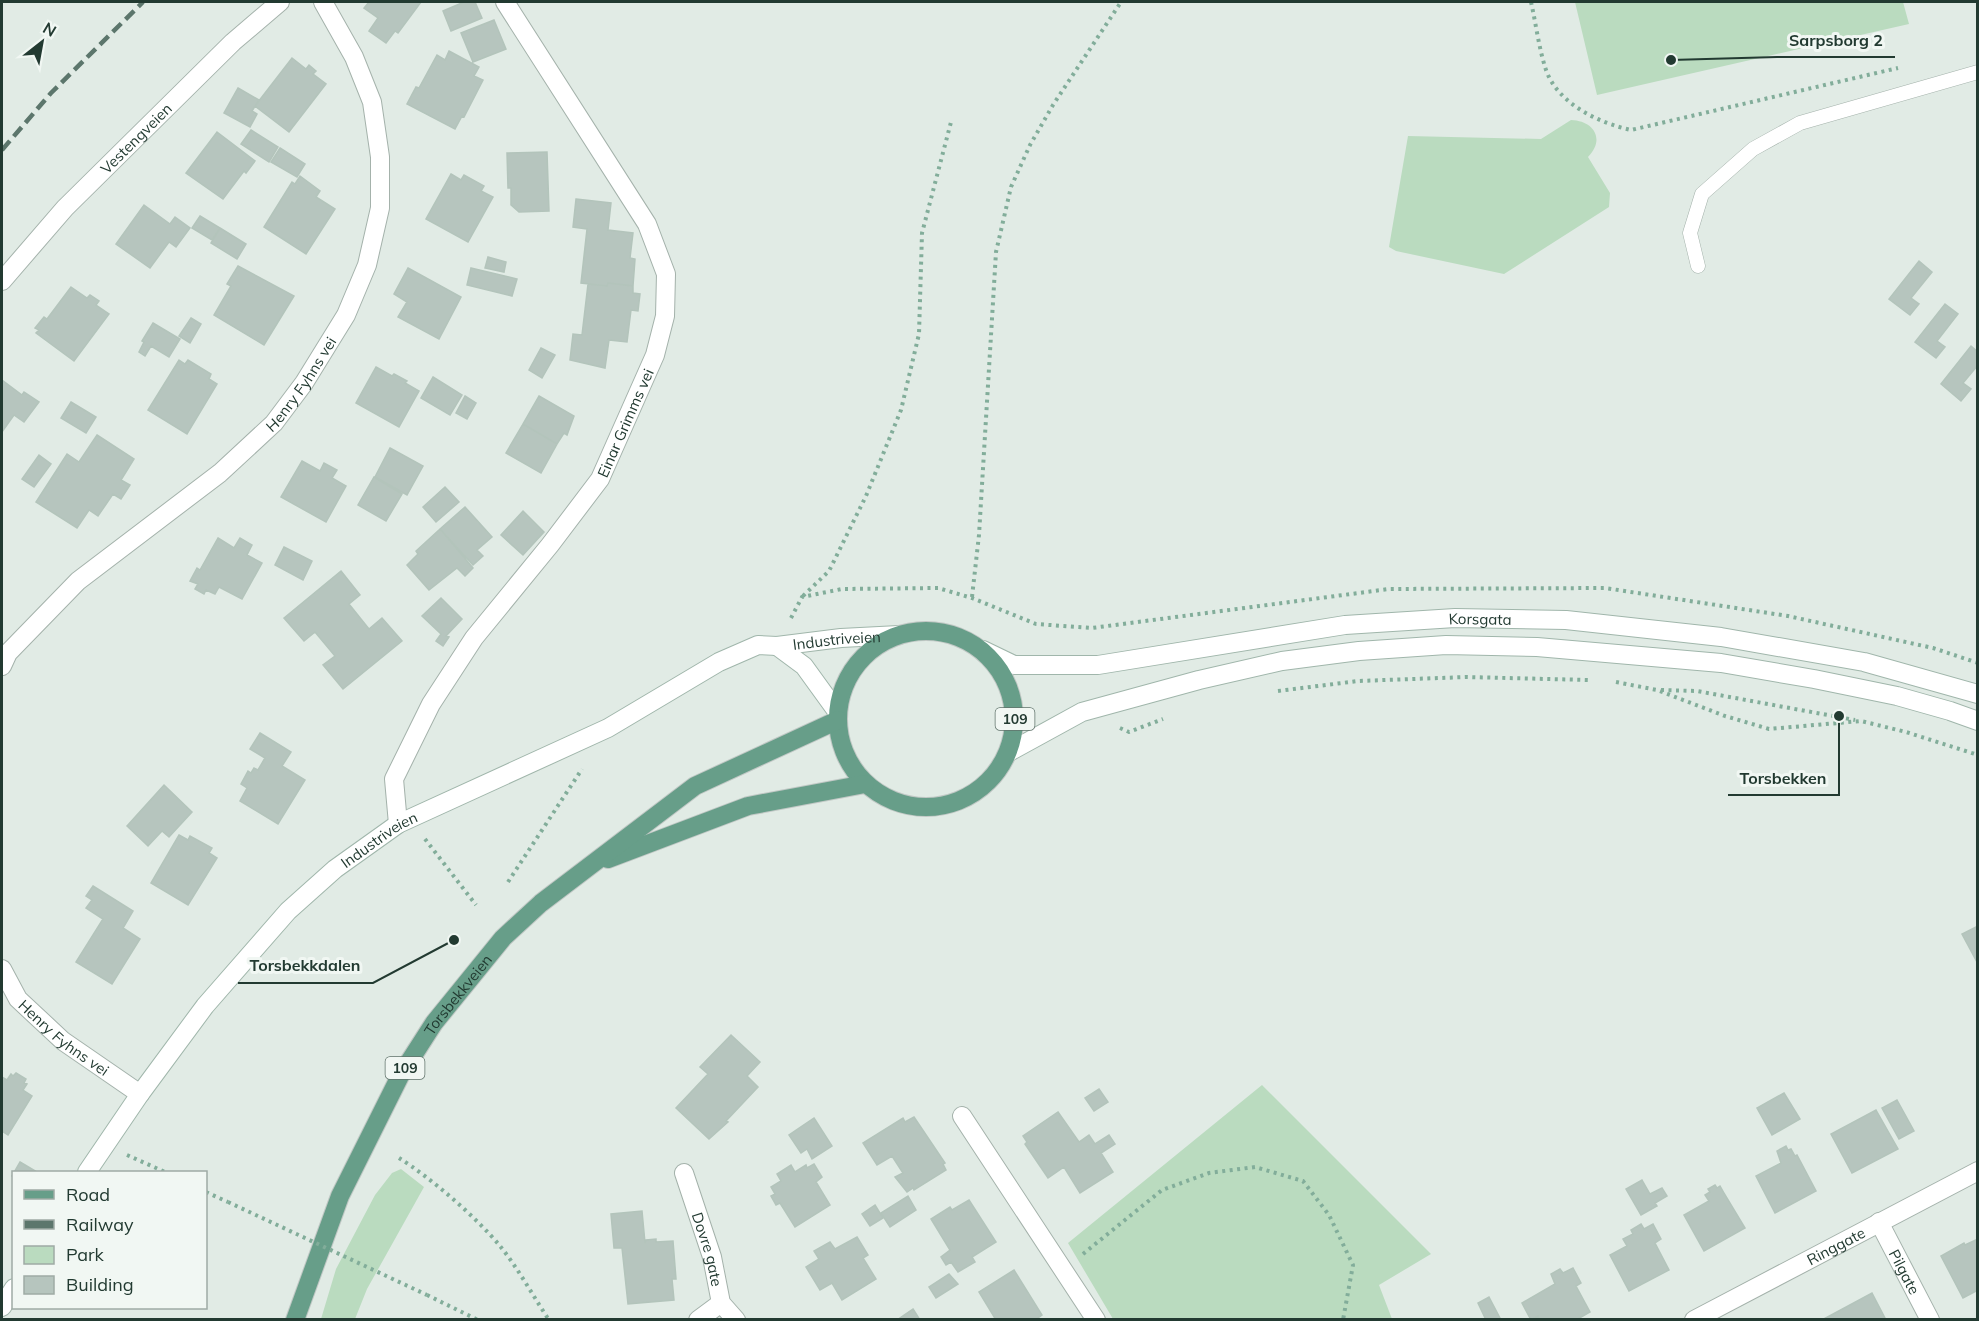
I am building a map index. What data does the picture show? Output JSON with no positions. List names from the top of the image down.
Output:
{
  "streets": {
    "main road": ["109", "Torsbekkveien"],
    "street": [
      "Vestengveien",
      "Henry Fyhns vei",
      "Einar Grimms vei",
      "Korsgata",
      "Industriveien",
      "Ringgate",
      "Dovre gate",
      "Pilgate"
    ]
  },
  "crossings": [
    ["Henry Fyhns vei", "Industriveien"],
    ["Einar Grimms vei", "Industriveien"],
    ["Korsgata", "Industriveien"],
    ["Korsgata", "109"],
    ["Korsgata", "Torsbekkveien"],
    ["Industriveien", "109"],
    ["Industriveien", "Torsbekkveien"],
    ["109", "Torsbekkveien"],
    ["Ringgate", "Pilgate"]
  ],
  "places": ["Sarpsborg 2", "Torsbekken", "Torsbekkdalen"],
  "legend": [
    "Road",
    "Railway",
    "Park",
    "Building"
  ],
  "north": "top right"
}
